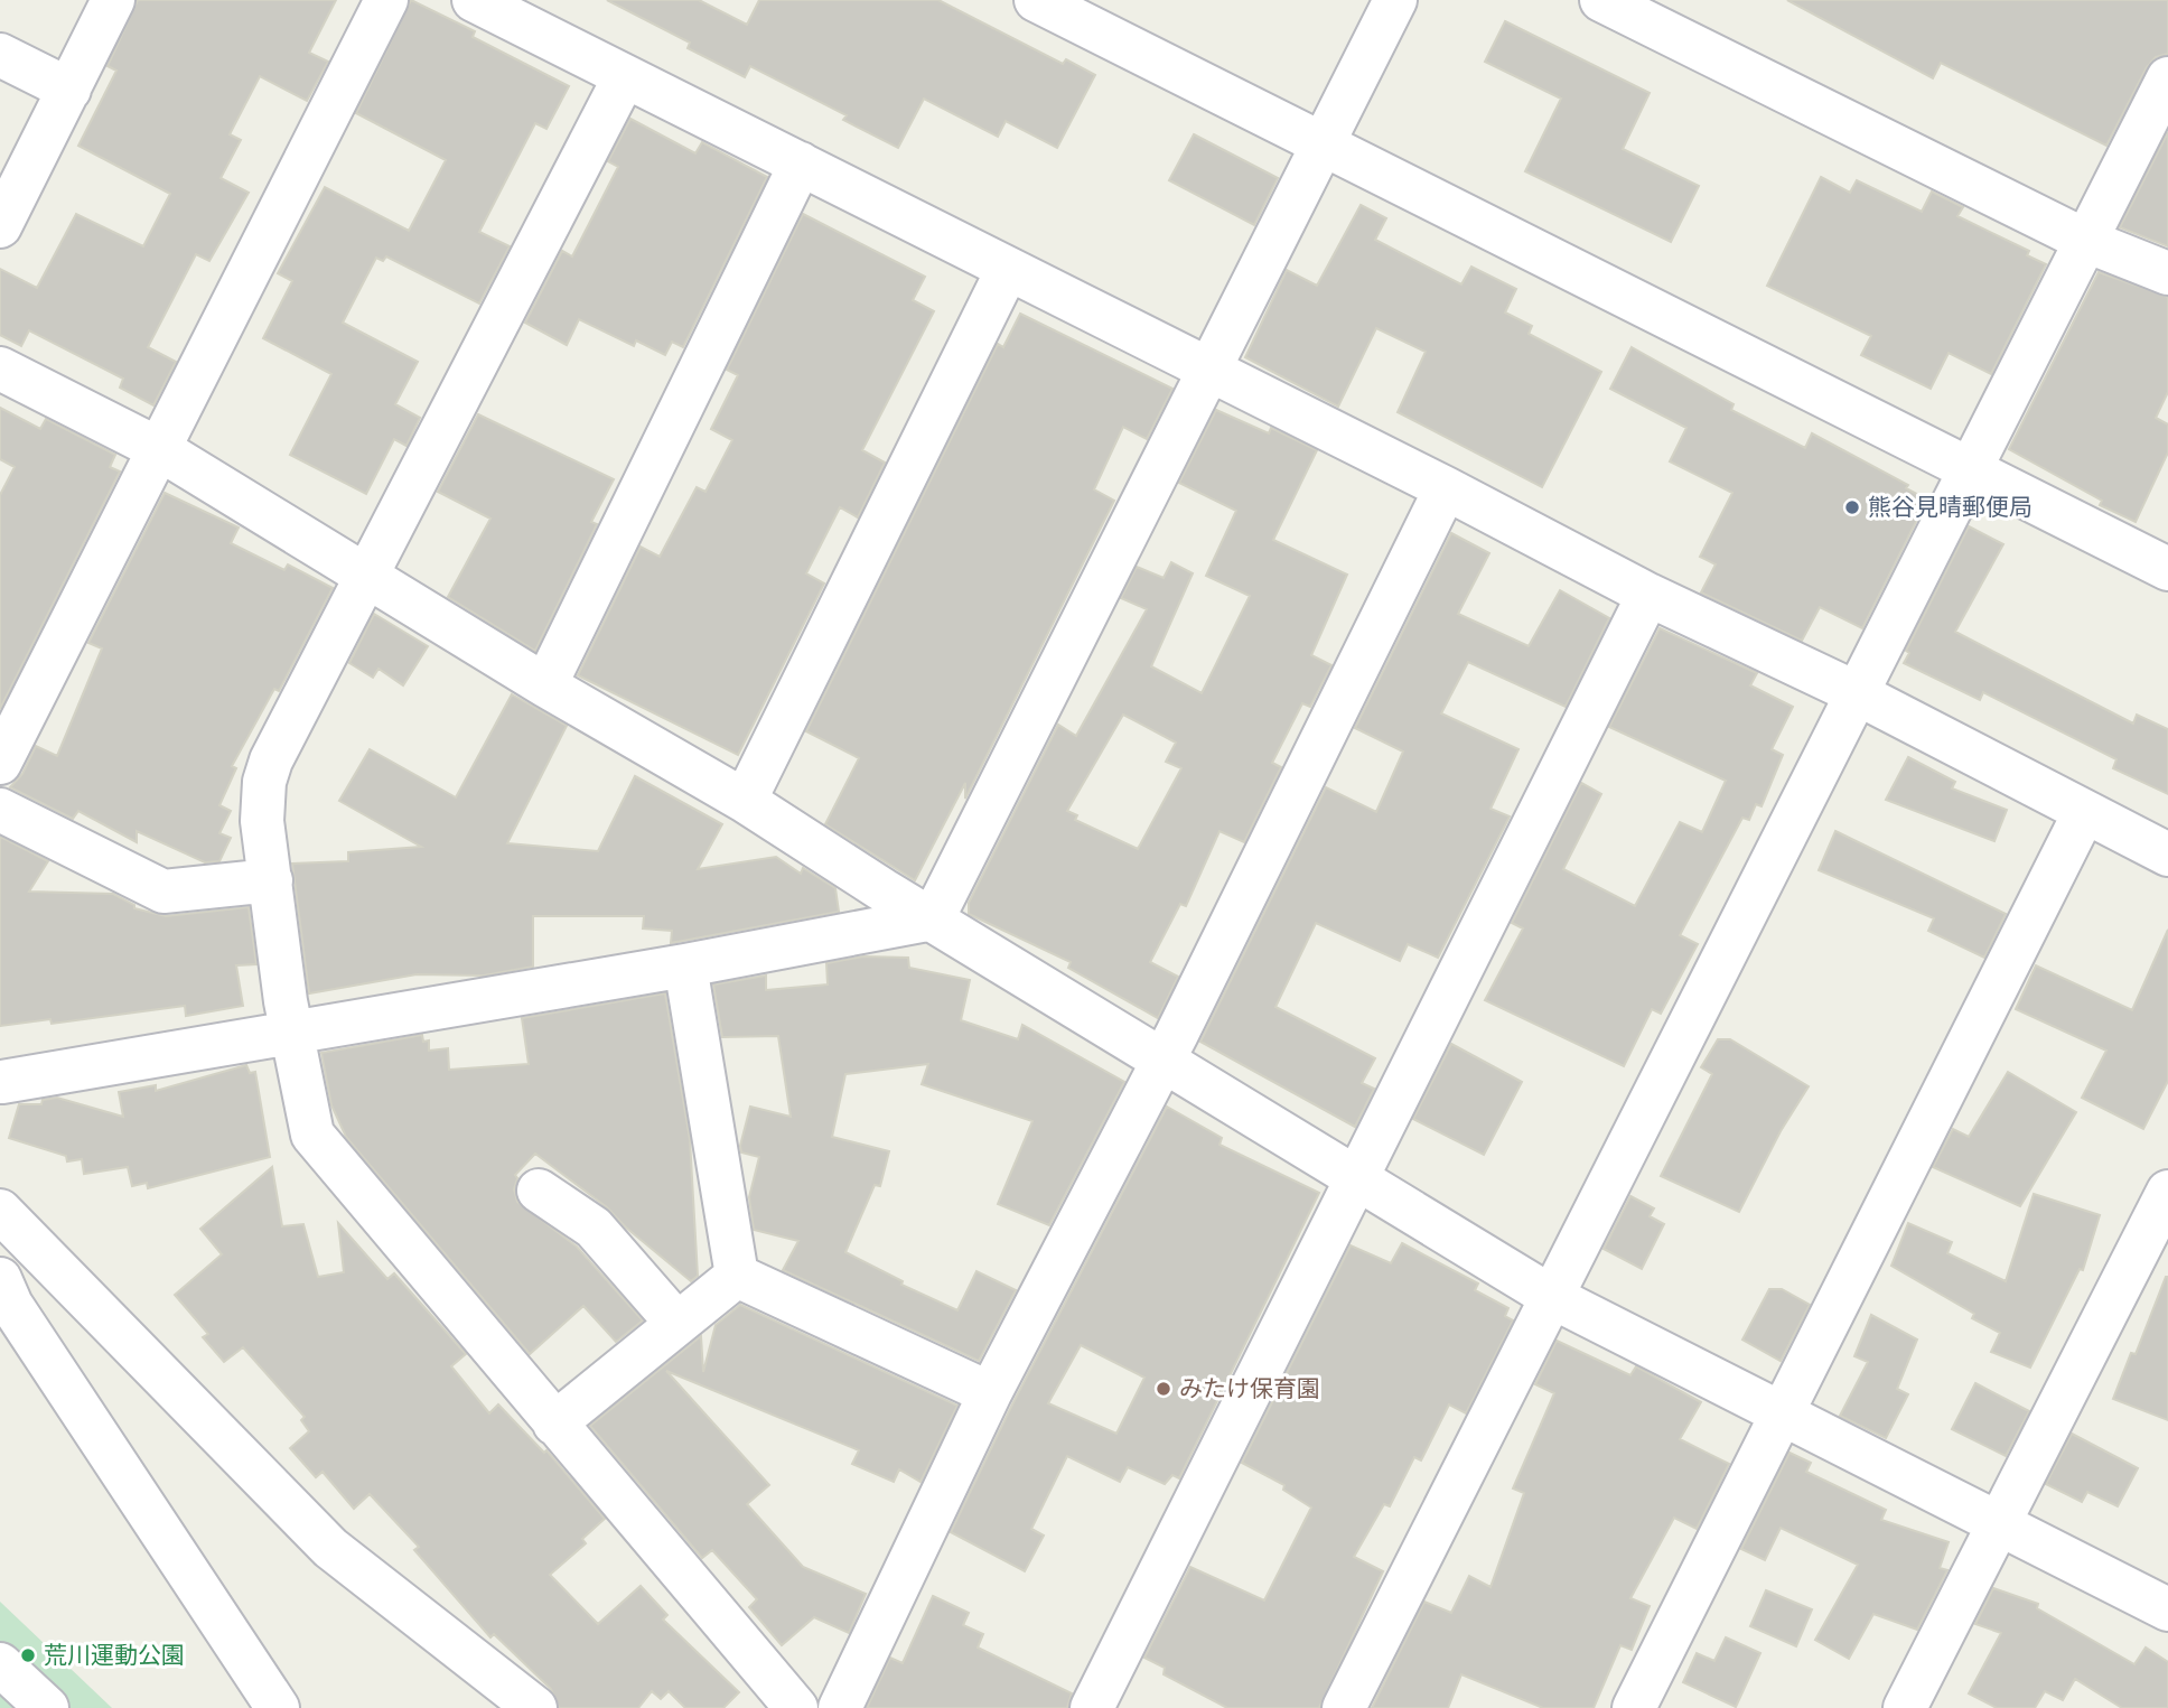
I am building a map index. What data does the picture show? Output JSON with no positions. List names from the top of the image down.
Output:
{
  "places": ["熊谷見晴郵便局", "みたけ保育園", "荒川運動公園"]
}
